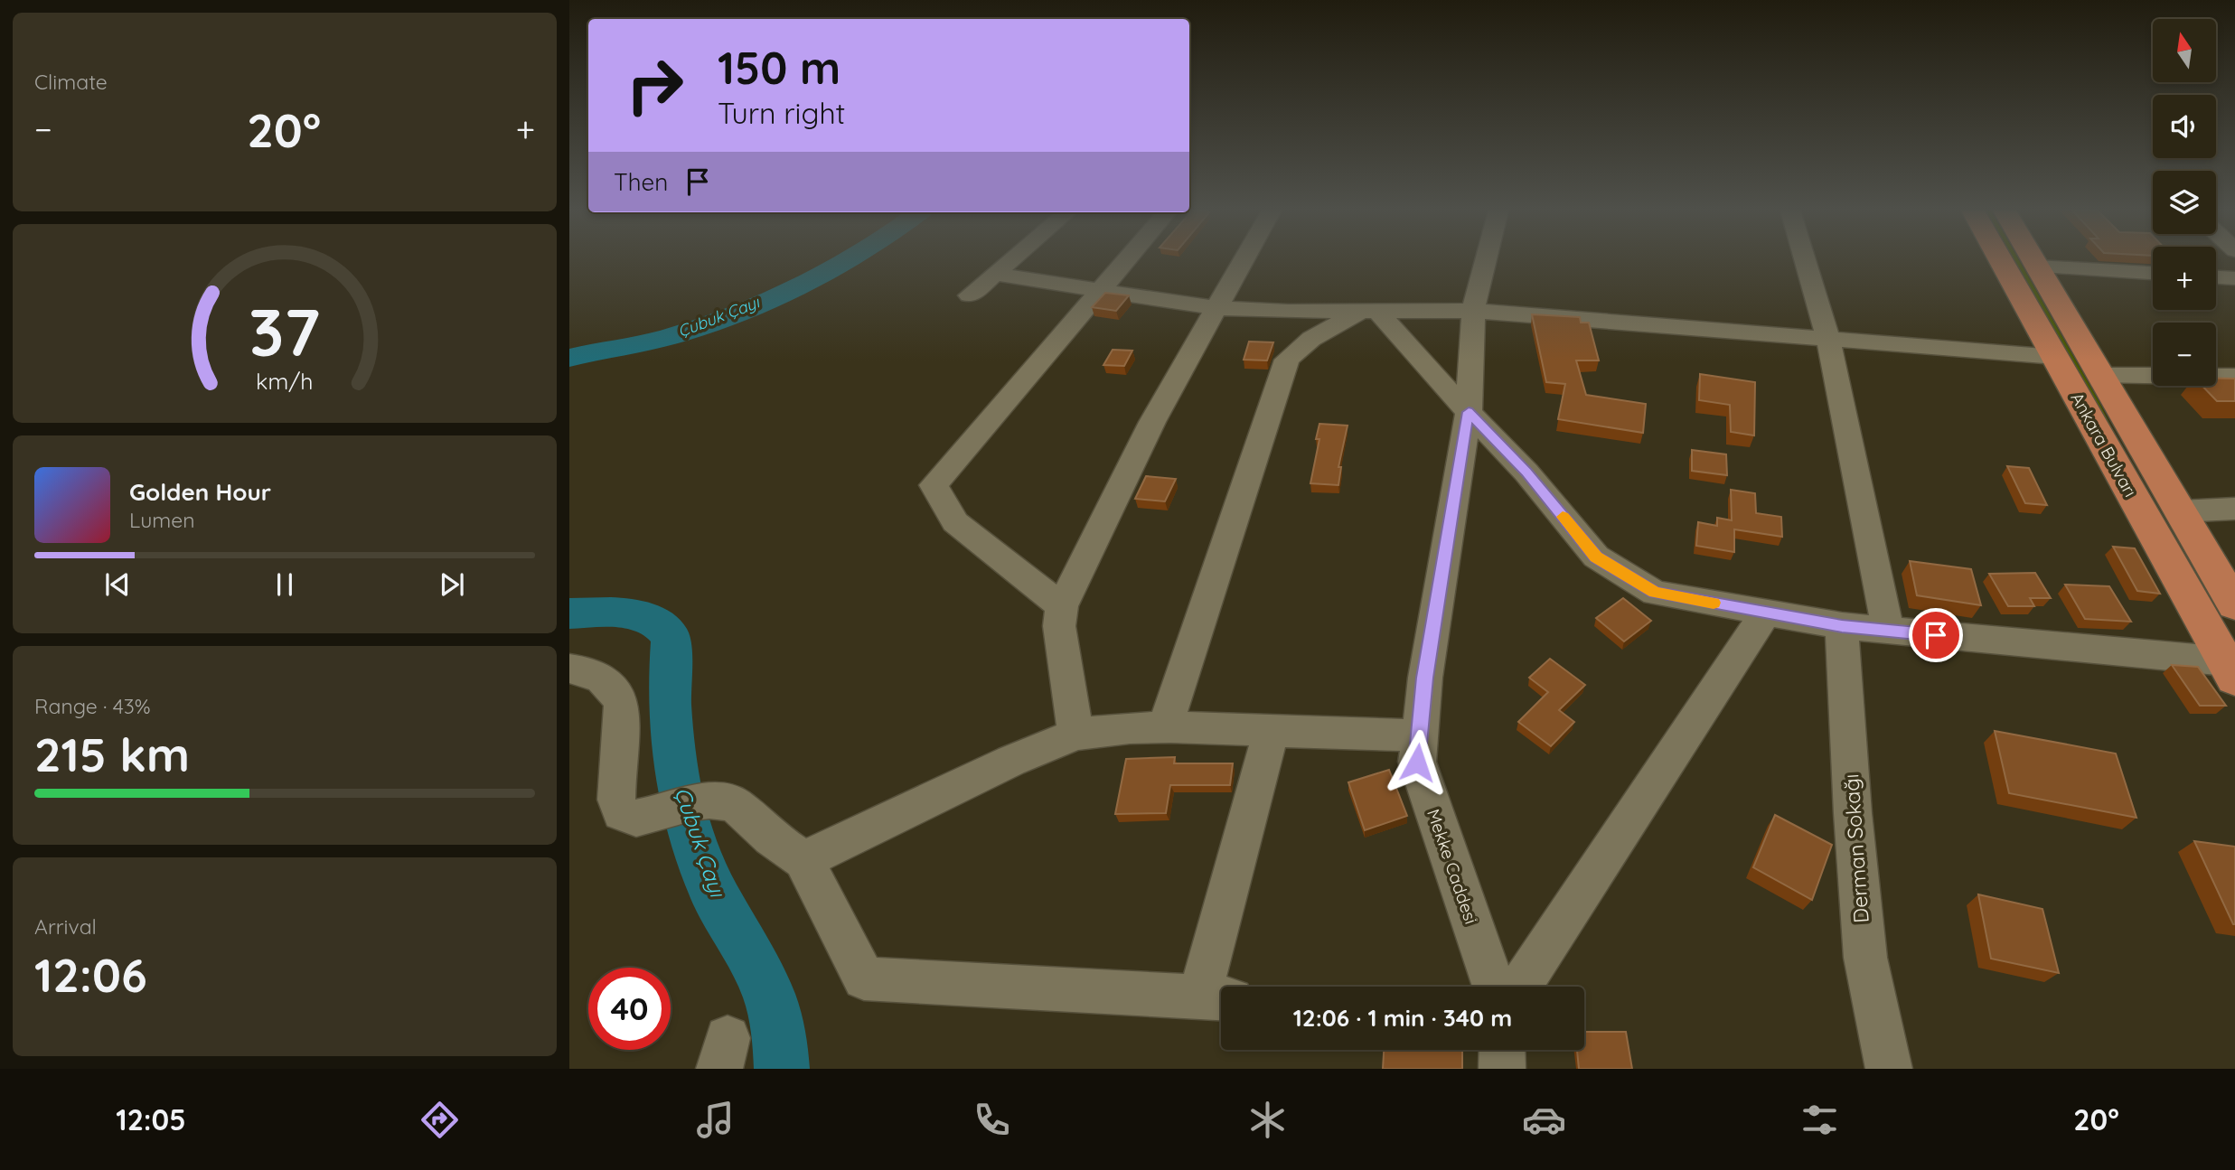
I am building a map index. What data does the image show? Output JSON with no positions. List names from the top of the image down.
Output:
{
  "streets": {
    "main road": ["Ankara Bulvarı"],
    "street": ["Derman Sokağı", "Mekke Caddesi"]
  },
  "water": ["Çubuk Çayı"],
  "north": "top",
  "page": {
    "tile": [
      "Climate",
      ["Range · 43%", "215 km"],
      ["Arrival", "12:06"]
    ],
    "map_buttons": ["+", "−"],
    "turn": ["150 m", "Turn right"],
    "heat": ["−", "20°", "+"],
    "then": "Then",
    "song": ["Golden Hour", "Lumen"],
    "limit": "40",
    "trip": "12:06 · 1 min · 340 m",
    "tabs": ["12:05", "20°"],
    "gauge": ["37", "km/h"]
  }
}
